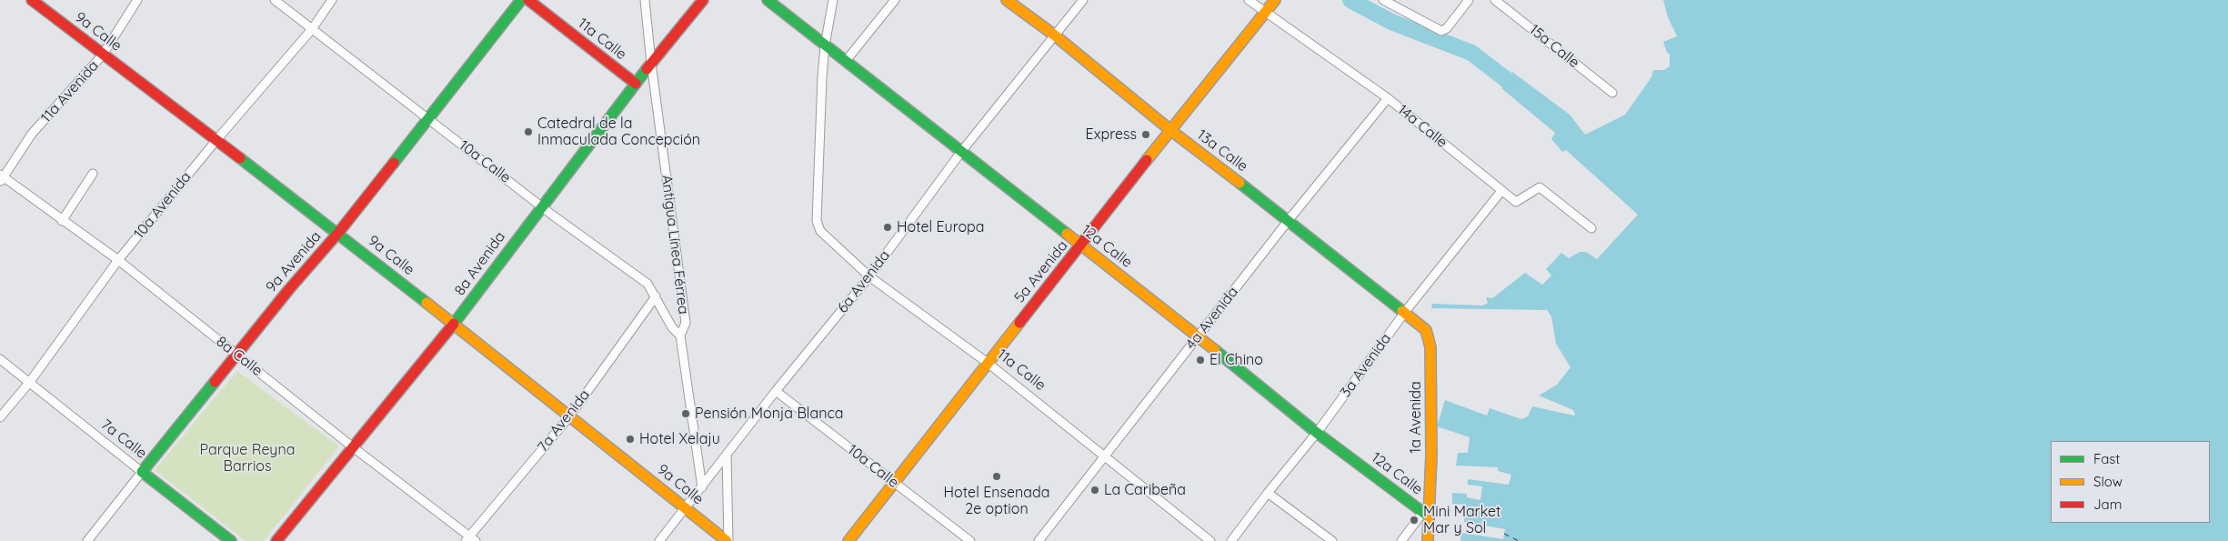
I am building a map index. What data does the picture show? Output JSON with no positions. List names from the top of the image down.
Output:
{
  "streets": {
    "street": [
      "9a Calle",
      "11a Calle",
      "15a Calle",
      "11a Avenida",
      "14a Calle",
      "13a Calle",
      "10a Calle",
      "10a Avenida",
      "Antigua Línea Férrea",
      "12a Calle",
      "9a Avenida",
      "8a Avenida",
      "5a Avenida",
      "6a Avenida",
      "4a Avenida",
      "8a Calle",
      "3a Avenida",
      "1a Avenida",
      "7a Avenida",
      "7a Calle"
    ]
  },
  "crossings": [
    ["9a Calle", "11a Avenida"],
    ["9a Calle", "10a Avenida"],
    ["9a Calle", "9a Avenida"],
    ["9a Calle", "8a Avenida"],
    ["9a Calle", "6a Avenida"],
    ["9a Calle", "7a Avenida"],
    ["11a Calle", "12a Calle"],
    ["11a Calle", "8a Avenida"],
    ["11a Calle", "5a Avenida"],
    ["11a Calle", "6a Avenida"],
    ["11a Calle", "4a Avenida"],
    ["11a Avenida", "8a Calle"],
    ["14a Calle", "5a Avenida"],
    ["14a Calle", "4a Avenida"],
    ["14a Calle", "3a Avenida"],
    ["13a Calle", "5a Avenida"],
    ["13a Calle", "6a Avenida"],
    ["13a Calle", "4a Avenida"],
    ["13a Calle", "3a Avenida"],
    ["13a Calle", "1a Avenida"],
    ["10a Calle", "10a Avenida"],
    ["10a Calle", "Antigua Línea Férrea"],
    ["10a Calle", "9a Avenida"],
    ["10a Calle", "8a Avenida"],
    ["10a Calle", "5a Avenida"],
    ["10a Calle", "6a Avenida"],
    ["10a Calle", "7a Avenida"],
    ["10a Avenida", "8a Calle"],
    ["10a Avenida", "7a Calle"],
    ["Antigua Línea Férrea", "8a Avenida"],
    ["Antigua Línea Férrea", "6a Avenida"],
    ["12a Calle", "5a Avenida"],
    ["12a Calle", "6a Avenida"],
    ["12a Calle", "4a Avenida"],
    ["12a Calle", "3a Avenida"],
    ["12a Calle", "1a Avenida"],
    ["9a Avenida", "8a Calle"],
    ["9a Avenida", "7a Calle"],
    ["8a Avenida", "8a Calle"],
    ["8a Calle", "7a Avenida"]
  ],
  "parks": ["Parque Reyna Barrios"],
  "places": [
    "Catedral de la Inmaculada Concepción",
    "Express",
    "Hotel Europa",
    "El Chino",
    "Pensión Monja Blanca",
    "Hotel Xelaju",
    "Hotel Ensenada 2e option",
    "La Caribeña",
    "Mini Market Mar y Sol"
  ],
  "legend": ["Fast", "Slow", "Jam"]
}
